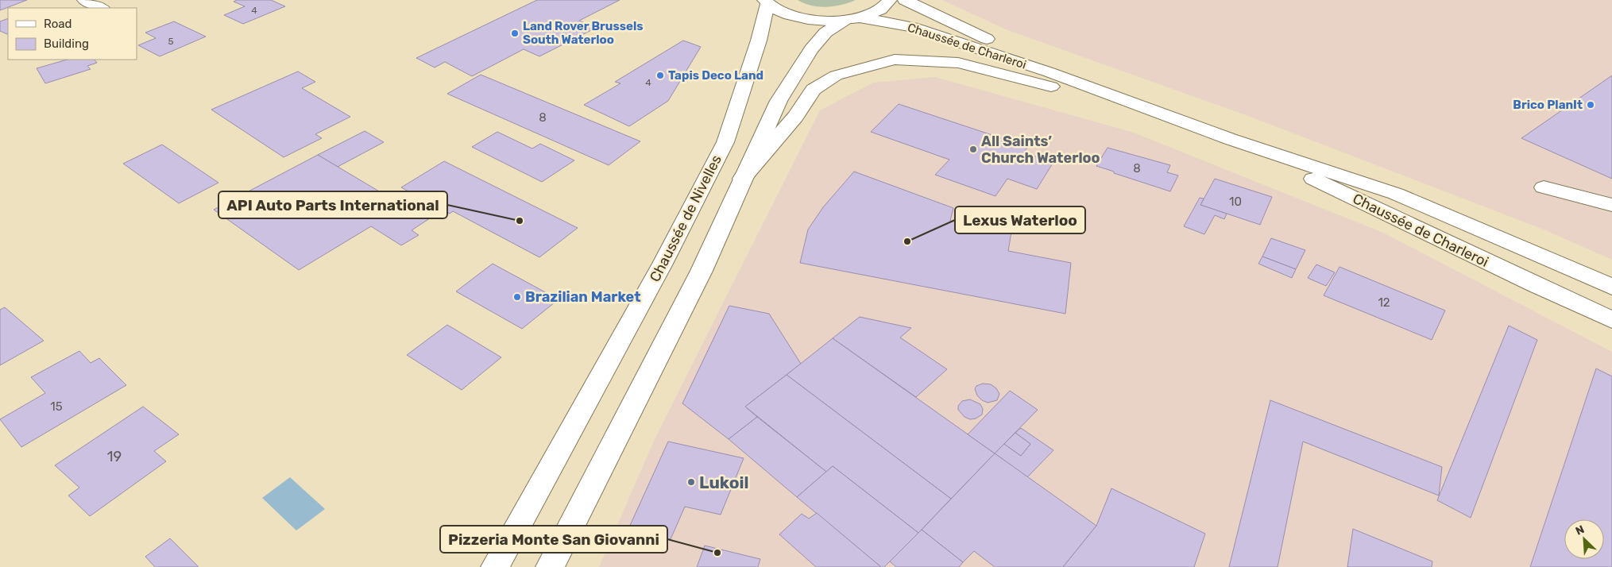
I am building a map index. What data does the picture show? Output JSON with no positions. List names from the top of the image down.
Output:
{
  "streets": {
    "main road": ["Chaussée de Charleroi", "Chaussée de Nivelles"]
  },
  "places": [
    "Land Rover Brussels South Waterloo",
    "Tapis Deco Land",
    "Brico PlanIt",
    "All Saints’ Church Waterloo",
    "API Auto Parts International",
    "Lexus Waterloo",
    "Brazilian Market",
    "Lukoil",
    "Pizzeria Monte San Giovanni"
  ],
  "house_numbers": [
    "4",
    "5",
    "4",
    "8",
    "8",
    "10",
    "12",
    "15",
    "19"
  ],
  "legend": ["Road", "Building"],
  "north": "top left"
}
